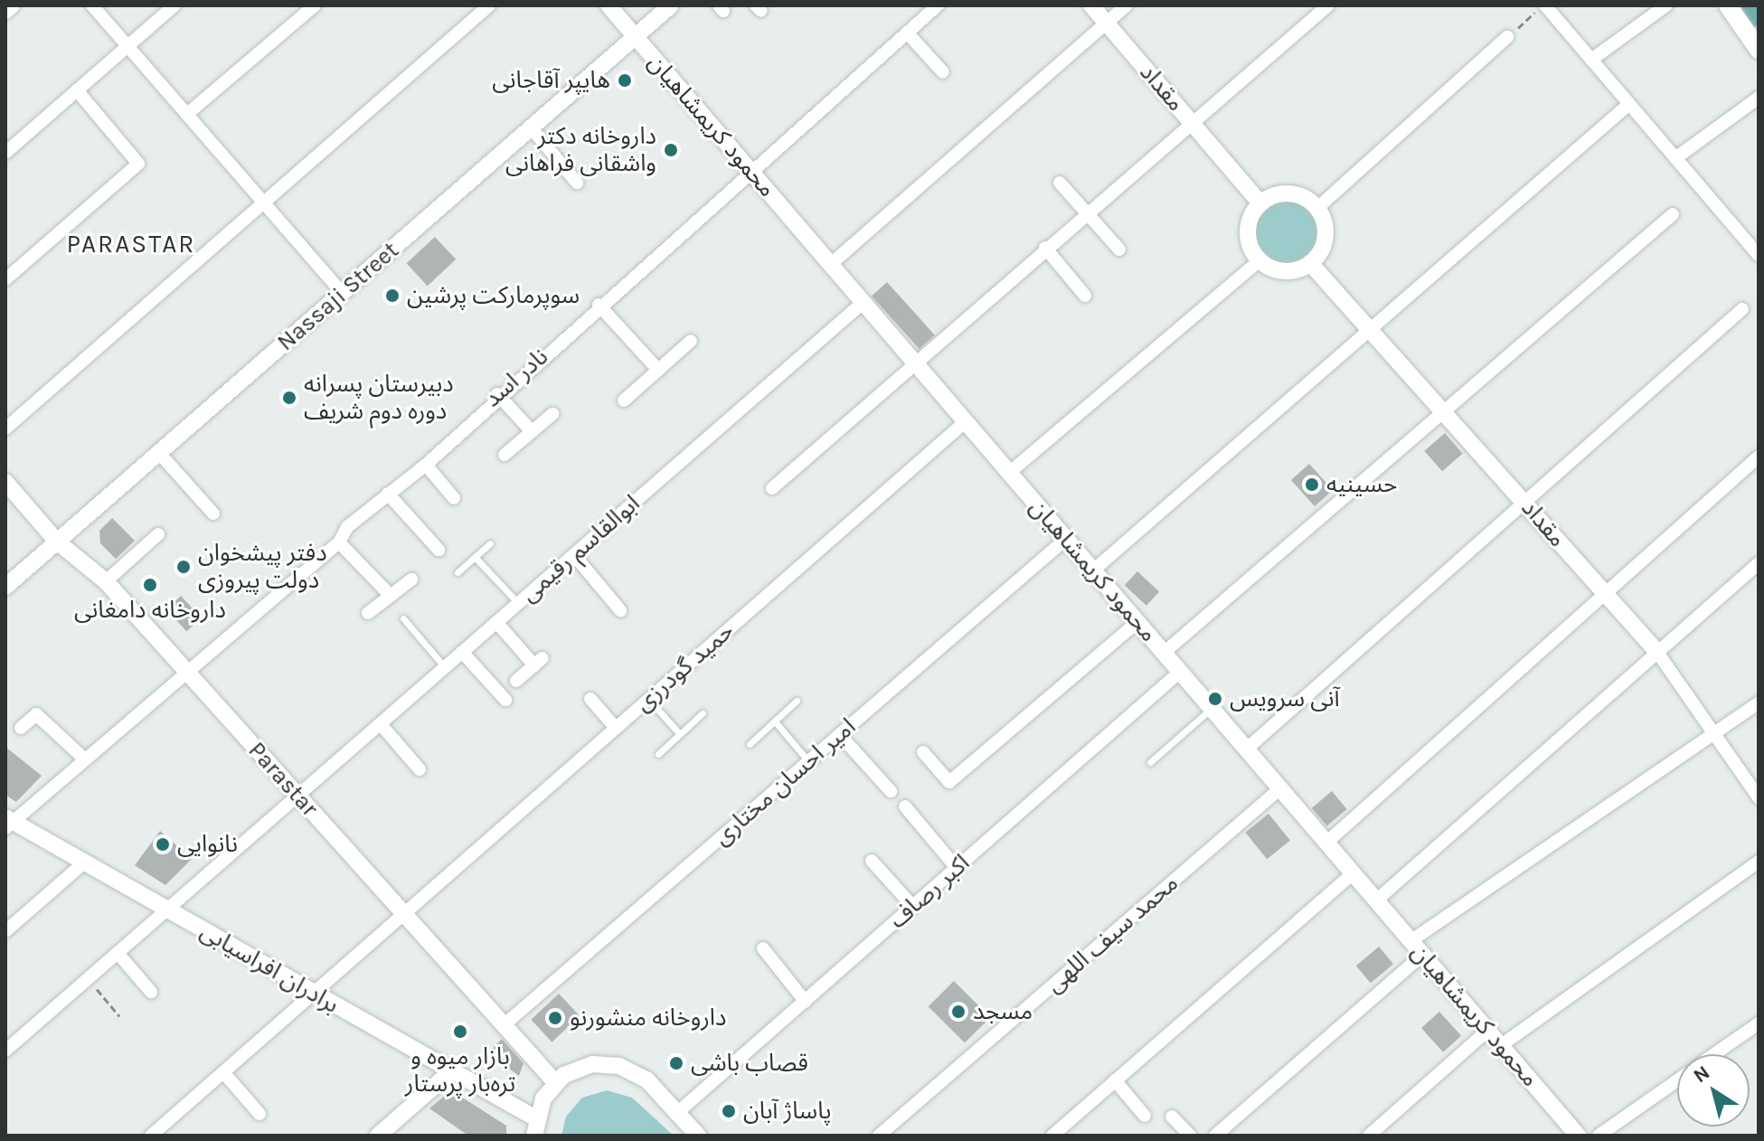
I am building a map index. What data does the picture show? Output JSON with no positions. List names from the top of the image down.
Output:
{
  "streets": {
    "street": [
      "مقداد",
      "محمود کریمشاهیان",
      "Nassaji Street",
      "نادر اسد",
      "ابوالقاسم رقیمی",
      "حمید گودرزی",
      "Parastar",
      "امیر احسان مختاری",
      "اکبر رصاف",
      "محمد سیف اللهی",
      "برادران افراسیابی"
    ]
  },
  "crossings": [
    ["محمود کریمشاهیان", "Nassaji Street"],
    ["محمود کریمشاهیان", "نادر اسد"],
    ["محمود کریمشاهیان", "ابوالقاسم رقیمی"],
    ["محمود کریمشاهیان", "حمید گودرزی"],
    ["محمود کریمشاهیان", "امیر احسان مختاری"],
    ["محمود کریمشاهیان", "اکبر رصاف"],
    ["محمود کریمشاهیان", "محمد سیف اللهی"],
    ["Nassaji Street", "Parastar"],
    ["نادر اسد", "Parastar"],
    ["نادر اسد", "برادران افراسیابی"],
    ["ابوالقاسم رقیمی", "Parastar"],
    ["ابوالقاسم رقیمی", "برادران افراسیابی"],
    ["حمید گودرزی", "Parastar"],
    ["حمید گودرزی", "برادران افراسیابی"],
    ["Parastar", "امیر احسان مختاری"]
  ],
  "districts": ["PARASTAR"],
  "places": [
    "هایپر آقاجانی",
    "داروخانه دکتر واشقانی فراهانی",
    "سوپرمارکت پرشین",
    "دبیرستان پسرانه دوره دوم شریف",
    "حسینیه",
    "دفتر پیشخوان دولت پیروزی",
    "داروخانه دامغانی",
    "آنی سرویس",
    "نانوایی",
    "مسجد",
    "داروخانه منشورنو",
    "بازار میوه و تره‌بار پرستار",
    "قصاب باشی",
    "پاساژ آبان"
  ],
  "north": "top left"
}
